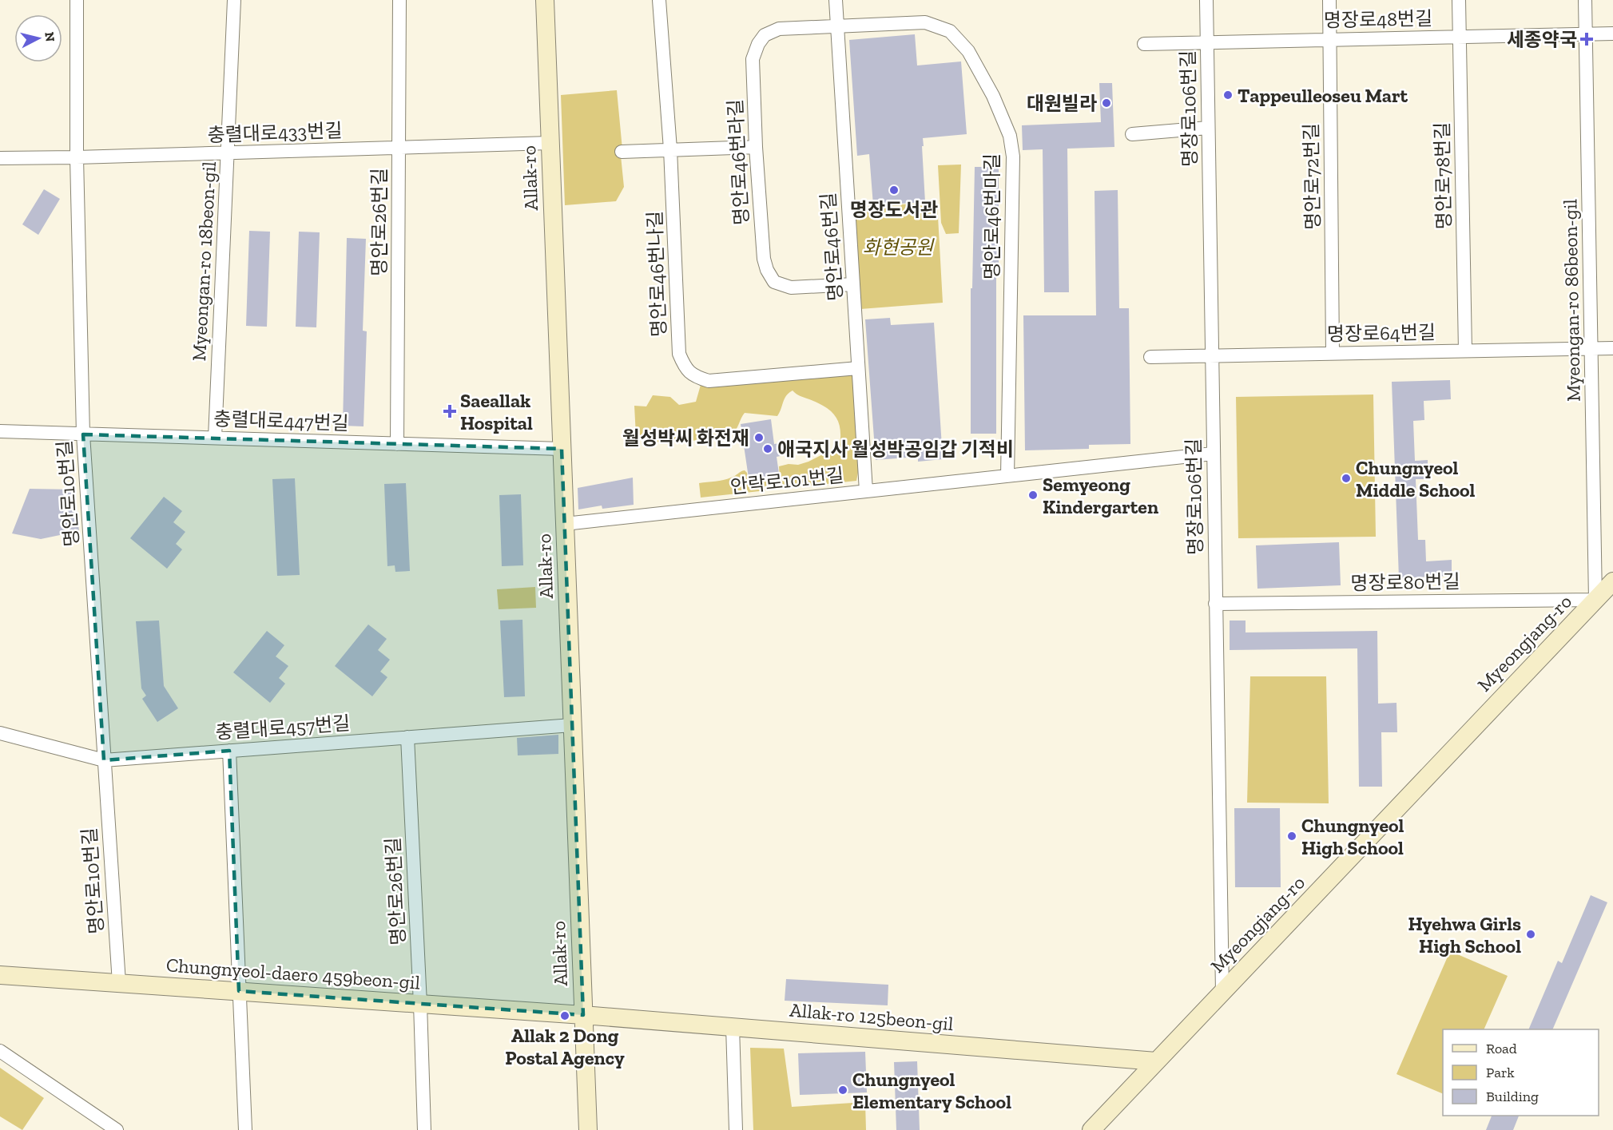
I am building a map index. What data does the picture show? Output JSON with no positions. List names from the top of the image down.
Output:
{
  "streets": {
    "main road": [
      "Allak-ro",
      "Myeongjang-ro",
      "Chungnyeol-daero 459beon-gil",
      "Allak-ro 125beon-gil"
    ],
    "street": [
      "명장로48번길",
      "명장로106번길",
      "충렬대로433번길",
      "명안로46번라길",
      "명안로78번길",
      "명안로72번길",
      "명안로46번마길",
      "명안로26번길",
      "명안로46번길",
      "Myeongan-ro 18beon-gil",
      "명안로46번나길",
      "Myeongan-ro 86beon-gil",
      "명장로64번길",
      "충렬대로447번길",
      "안락로101번길",
      "명안로10번길",
      "명장로80번길",
      "충렬대로457번길"
    ]
  },
  "crossings": [
    ["명장로48번길", "명장로106번길"],
    ["명장로48번길", "명안로78번길"],
    ["명장로48번길", "명안로72번길"],
    ["명장로48번길", "Myeongan-ro 86beon-gil"],
    ["명장로106번길", "명장로64번길"],
    ["명장로106번길", "안락로101번길"],
    ["명장로106번길", "명장로80번길"],
    ["명장로106번길", "Myeongjang-ro"],
    ["충렬대로433번길", "Allak-ro"],
    ["충렬대로433번길", "명안로26번길"],
    ["충렬대로433번길", "Myeongan-ro 18beon-gil"],
    ["충렬대로433번길", "명안로10번길"],
    ["명안로46번라길", "명안로46번마길"],
    ["명안로46번라길", "명안로46번길"],
    ["명안로78번길", "명장로64번길"],
    ["명안로72번길", "명장로64번길"],
    ["Allak-ro", "충렬대로447번길"],
    ["Allak-ro", "안락로101번길"],
    ["Allak-ro", "충렬대로457번길"],
    ["Allak-ro", "Chungnyeol-daero 459beon-gil"],
    ["Allak-ro", "Allak-ro 125beon-gil"],
    ["명안로46번마길", "명안로46번길"],
    ["명안로46번마길", "안락로101번길"],
    ["명안로26번길", "충렬대로447번길"],
    ["명안로26번길", "충렬대로457번길"],
    ["명안로26번길", "Chungnyeol-daero 459beon-gil"],
    ["명안로46번길", "명안로46번나길"],
    ["명안로46번길", "안락로101번길"],
    ["Myeongan-ro 18beon-gil", "충렬대로447번길"],
    ["Myeongan-ro 86beon-gil", "명장로64번길"],
    ["Myeongan-ro 86beon-gil", "명장로80번길"],
    ["Myeongan-ro 86beon-gil", "Myeongjang-ro"],
    ["충렬대로447번길", "명안로10번길"],
    ["명안로10번길", "충렬대로457번길"],
    ["명안로10번길", "Chungnyeol-daero 459beon-gil"],
    ["명장로80번길", "Myeongjang-ro"],
    ["Myeongjang-ro", "Allak-ro 125beon-gil"],
    ["Chungnyeol-daero 459beon-gil", "Allak-ro 125beon-gil"]
  ],
  "parks": ["화현공원"],
  "places": {
    "health": ["세종약국", "Saeallak Hospital"],
    "other": [
      "Tappeulleoseu Mart",
      "대원빌라",
      "명장도서관",
      "월성박씨 화전재",
      "애국지사 월성박공임갑 기적비",
      "Chungnyeol Middle School",
      "Semyeong Kindergarten",
      "Chungnyeol High School",
      "Hyehwa Girls High School",
      "Allak 2 Dong Postal Agency",
      "Chungnyeol Elementary School"
    ]
  },
  "legend": ["Road", "Park", "Building"],
  "north": "right"
}
